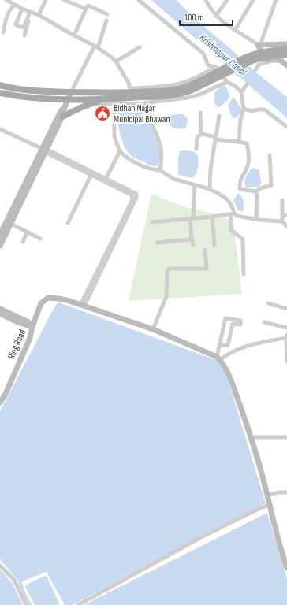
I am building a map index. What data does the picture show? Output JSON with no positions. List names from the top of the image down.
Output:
{
  "streets": {
    "street": ["Ring Road"]
  },
  "water": ["Krishnapur Canal"],
  "places": {
    "public building": ["Bidhan Nagar Municipal Bhawan"]
  },
  "scale_bar": "100 m"
}
